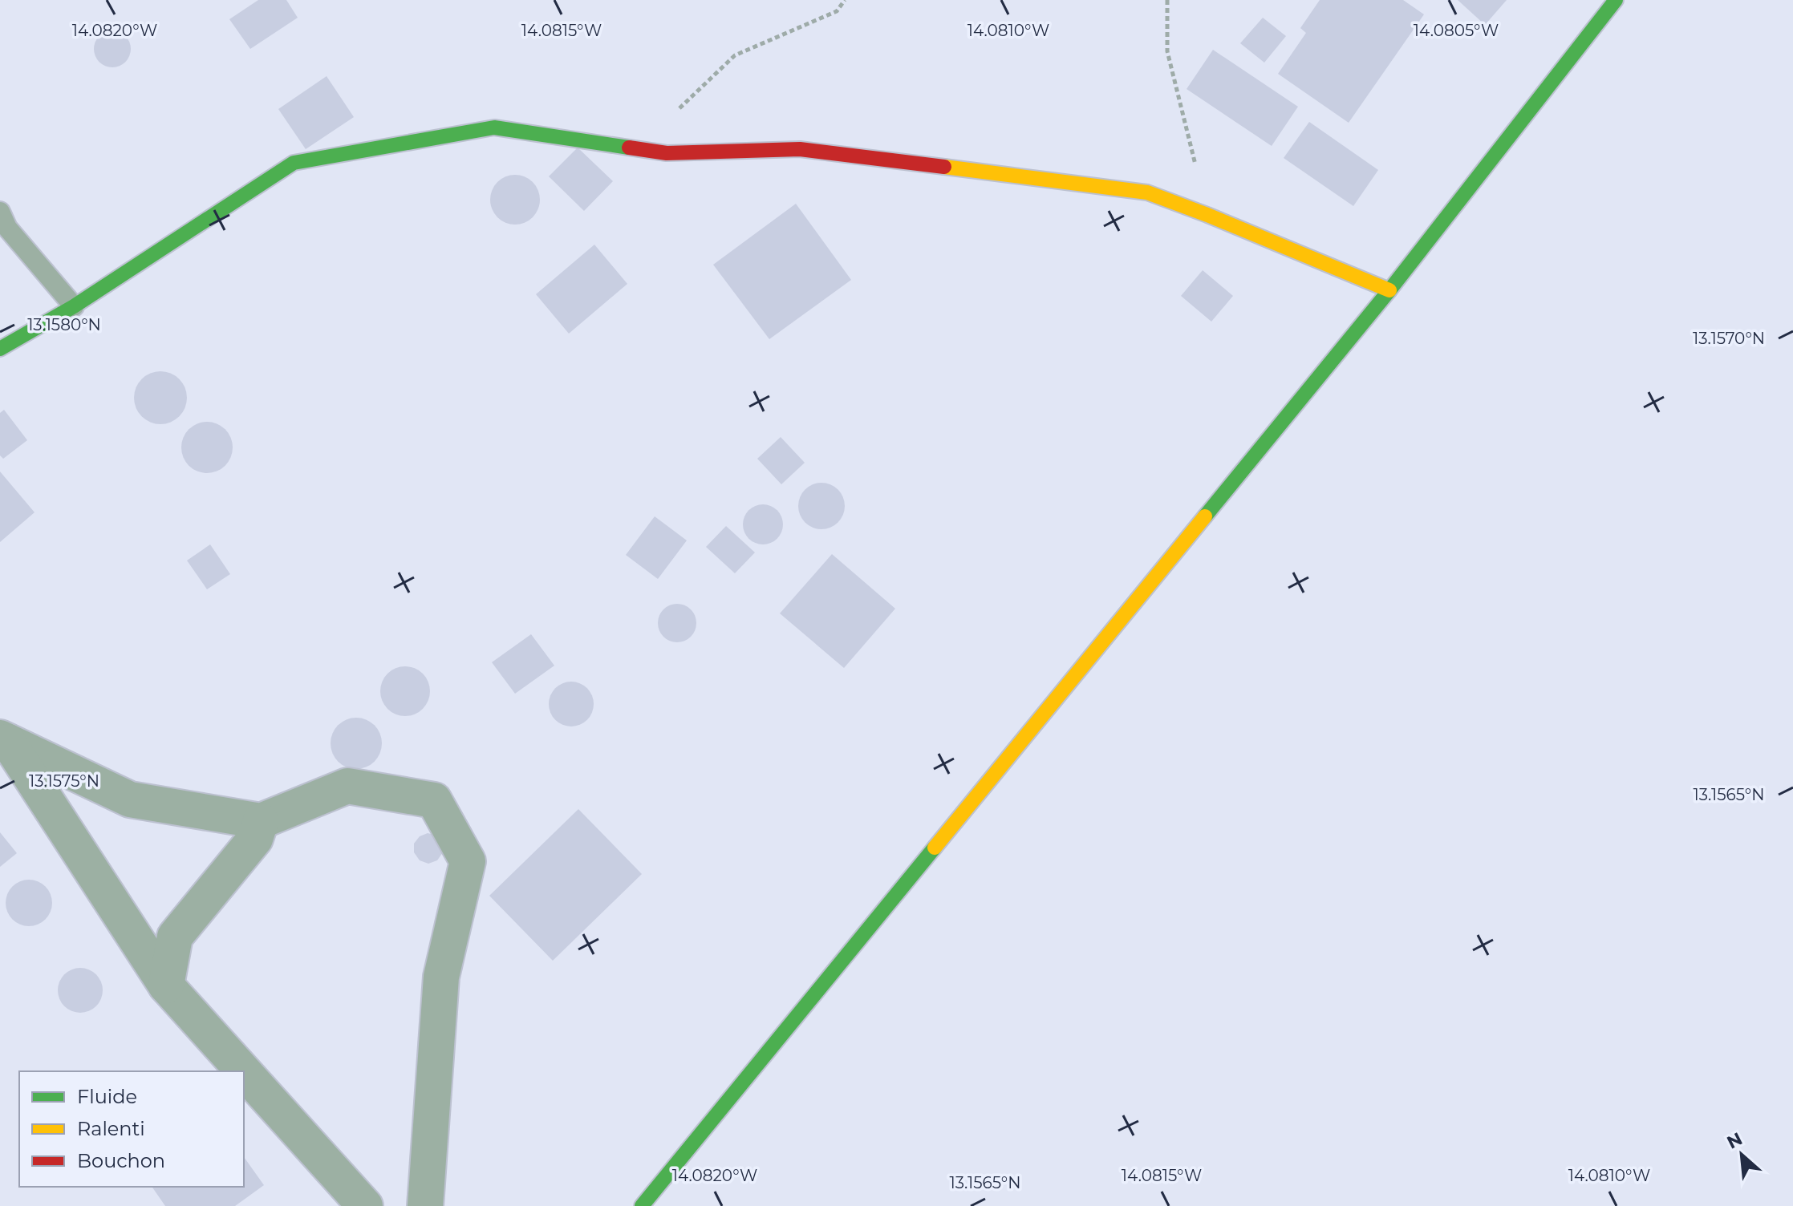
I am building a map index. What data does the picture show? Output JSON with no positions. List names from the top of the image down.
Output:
{
  "legend": ["Fluide", "Ralenti", "Bouchon"],
  "north": "top left",
  "coordinates": [
    "14.0820°W",
    "14.0815°W",
    "14.0810°W",
    "14.0805°W",
    "13.1580°N",
    "13.1570°N",
    "13.1575°N",
    "13.1565°N"
  ]
}
